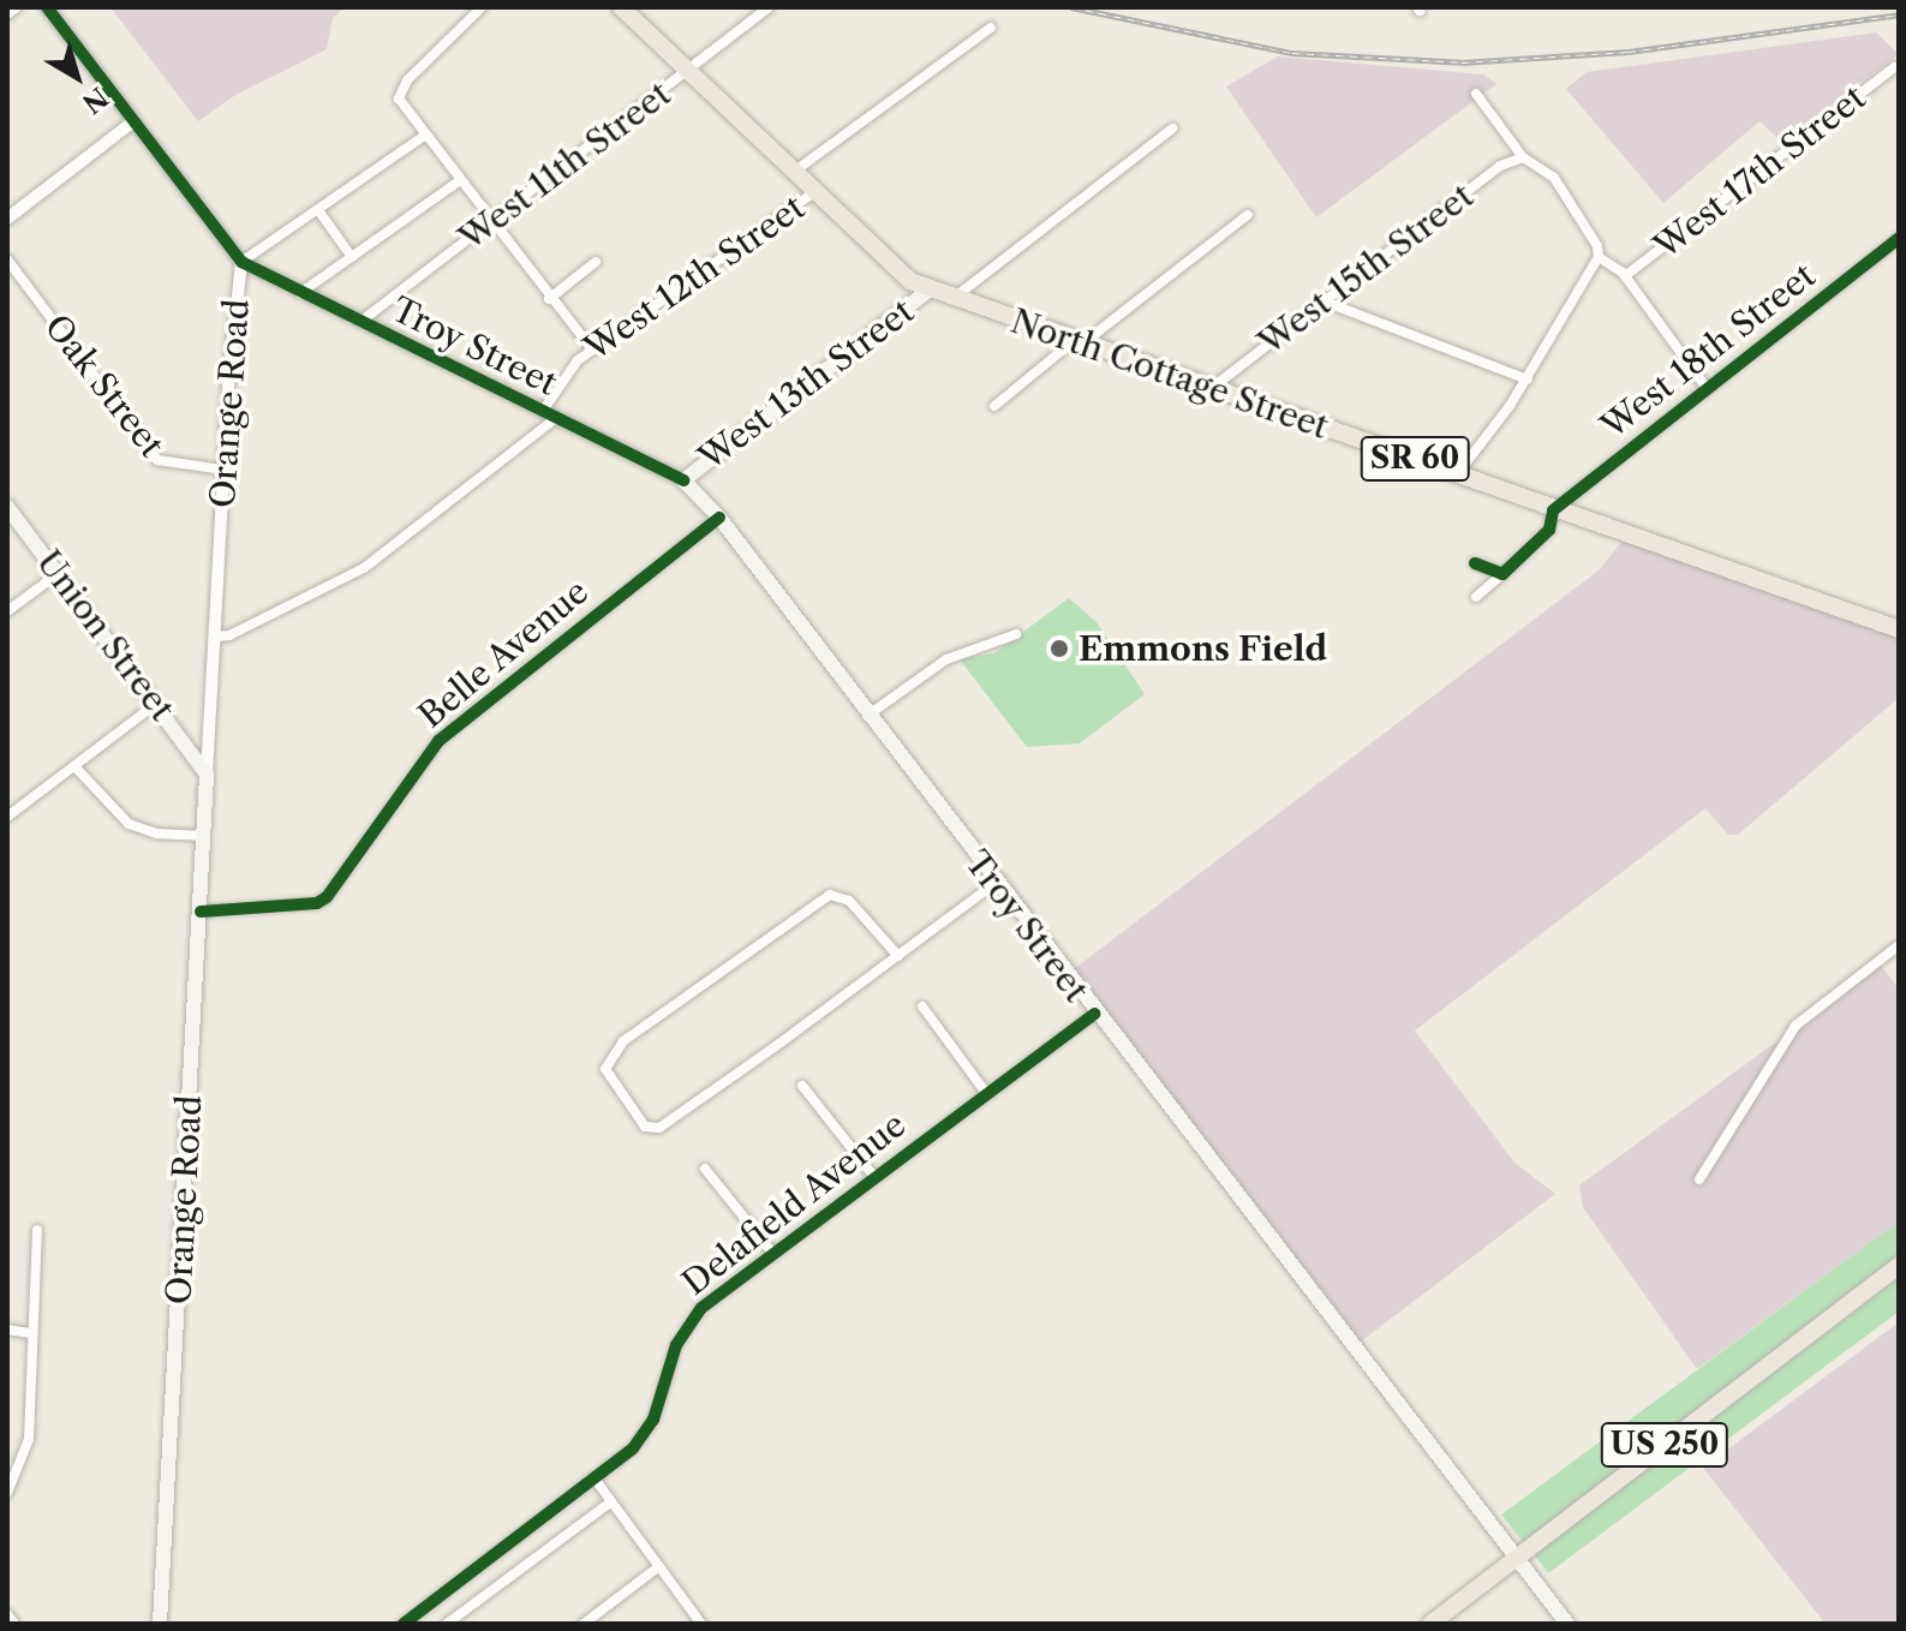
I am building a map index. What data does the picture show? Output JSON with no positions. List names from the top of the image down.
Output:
{
  "streets": {
    "main road": [
      "Troy Street",
      "North Cottage Street",
      "West 13th Street",
      "Orange Road",
      "SR 60",
      "Union Street",
      "US 250"
    ],
    "street": [
      "West 11th Street",
      "West 17th Street",
      "West 15th Street",
      "West 12th Street",
      "West 18th Street",
      "Oak Street",
      "Belle Avenue",
      "Delafield Avenue"
    ]
  },
  "crossings": [
    ["West 11th Street", "Troy Street"],
    ["West 11th Street", "SR 60"],
    ["West 15th Street", "North Cottage Street"],
    ["West 12th Street", "Troy Street"],
    ["West 12th Street", "SR 60"],
    ["Troy Street", "West 13th Street"],
    ["Troy Street", "Orange Road"],
    ["Troy Street", "Belle Avenue"],
    ["Troy Street", "Delafield Avenue"],
    ["Troy Street", "US 250"],
    ["West 18th Street", "North Cottage Street"],
    ["North Cottage Street", "West 13th Street"],
    ["North Cottage Street", "SR 60"],
    ["West 13th Street", "SR 60"],
    ["Oak Street", "Orange Road"],
    ["Orange Road", "Union Street"],
    ["Orange Road", "Belle Avenue"]
  ],
  "places": ["Emmons Field"],
  "north": "bottom right"
}
